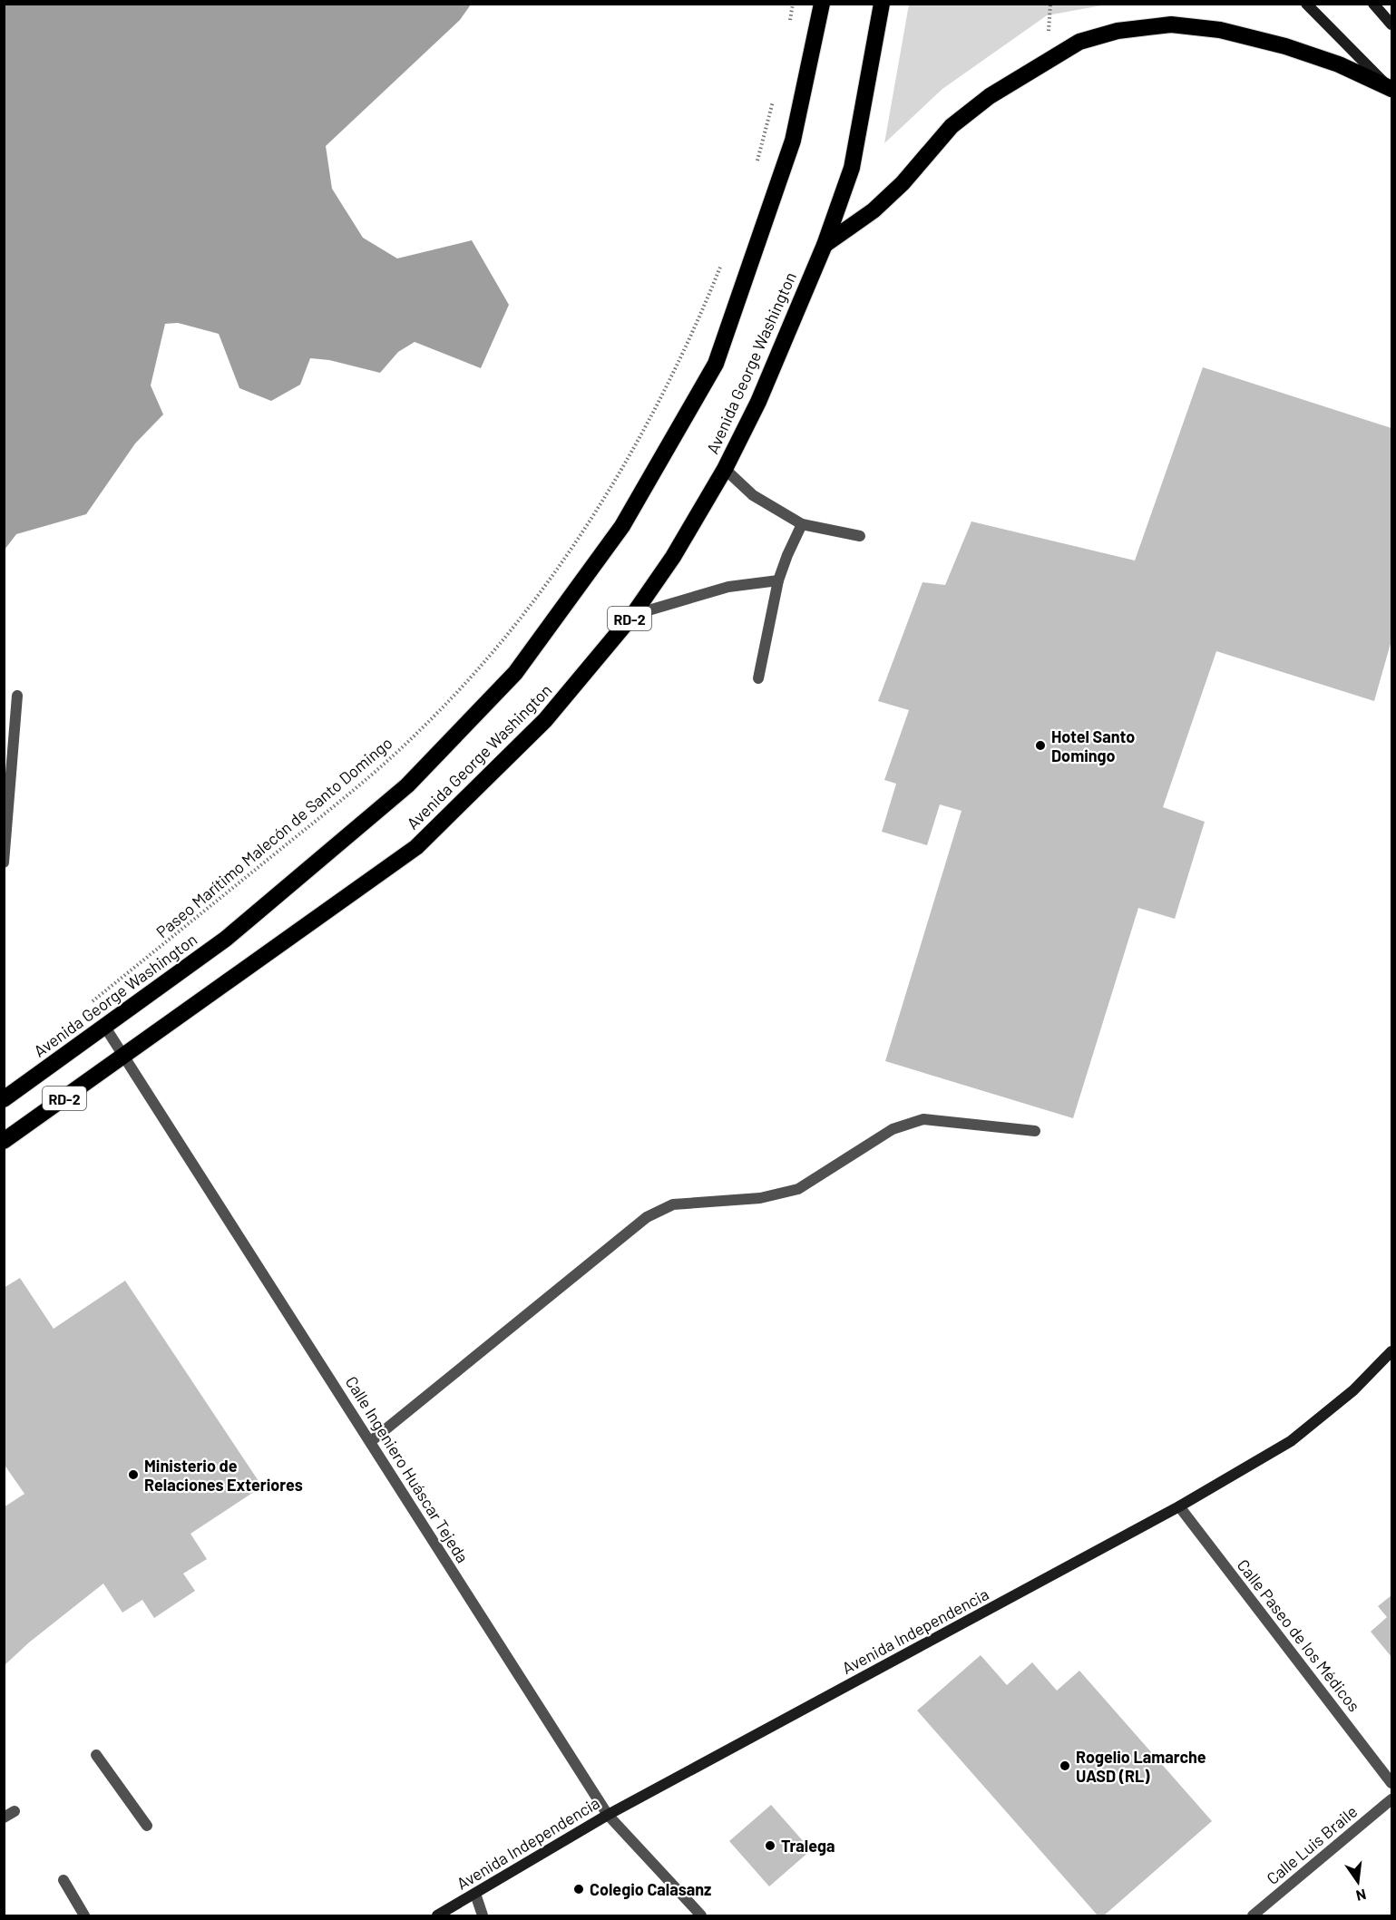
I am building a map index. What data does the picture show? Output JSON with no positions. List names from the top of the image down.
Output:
{
  "streets": {
    "highway": ["Avenida George Washington", "RD-2"],
    "main road": ["Avenida Independencia"],
    "street": ["Calle Ingeniero Huáscar Tejeda", "Calle Paseo de los Médicos", "Calle Luis Braile"],
    "path": ["Paseo Marítimo Malecón de Santo Domingo"]
  },
  "crossings": [
    ["Avenida George Washington", "Calle Ingeniero Huáscar Tejeda"],
    ["Calle Ingeniero Huáscar Tejeda", "Avenida Independencia"],
    ["Avenida Independencia", "Calle Paseo de los Médicos"]
  ],
  "places": [
    "Hotel Santo Domingo",
    "Ministerio de Relaciones Exteriores",
    "Rogelio Lamarche UASD (RL)",
    "Tralega",
    "Colegio Calasanz"
  ],
  "north": "bottom"
}
